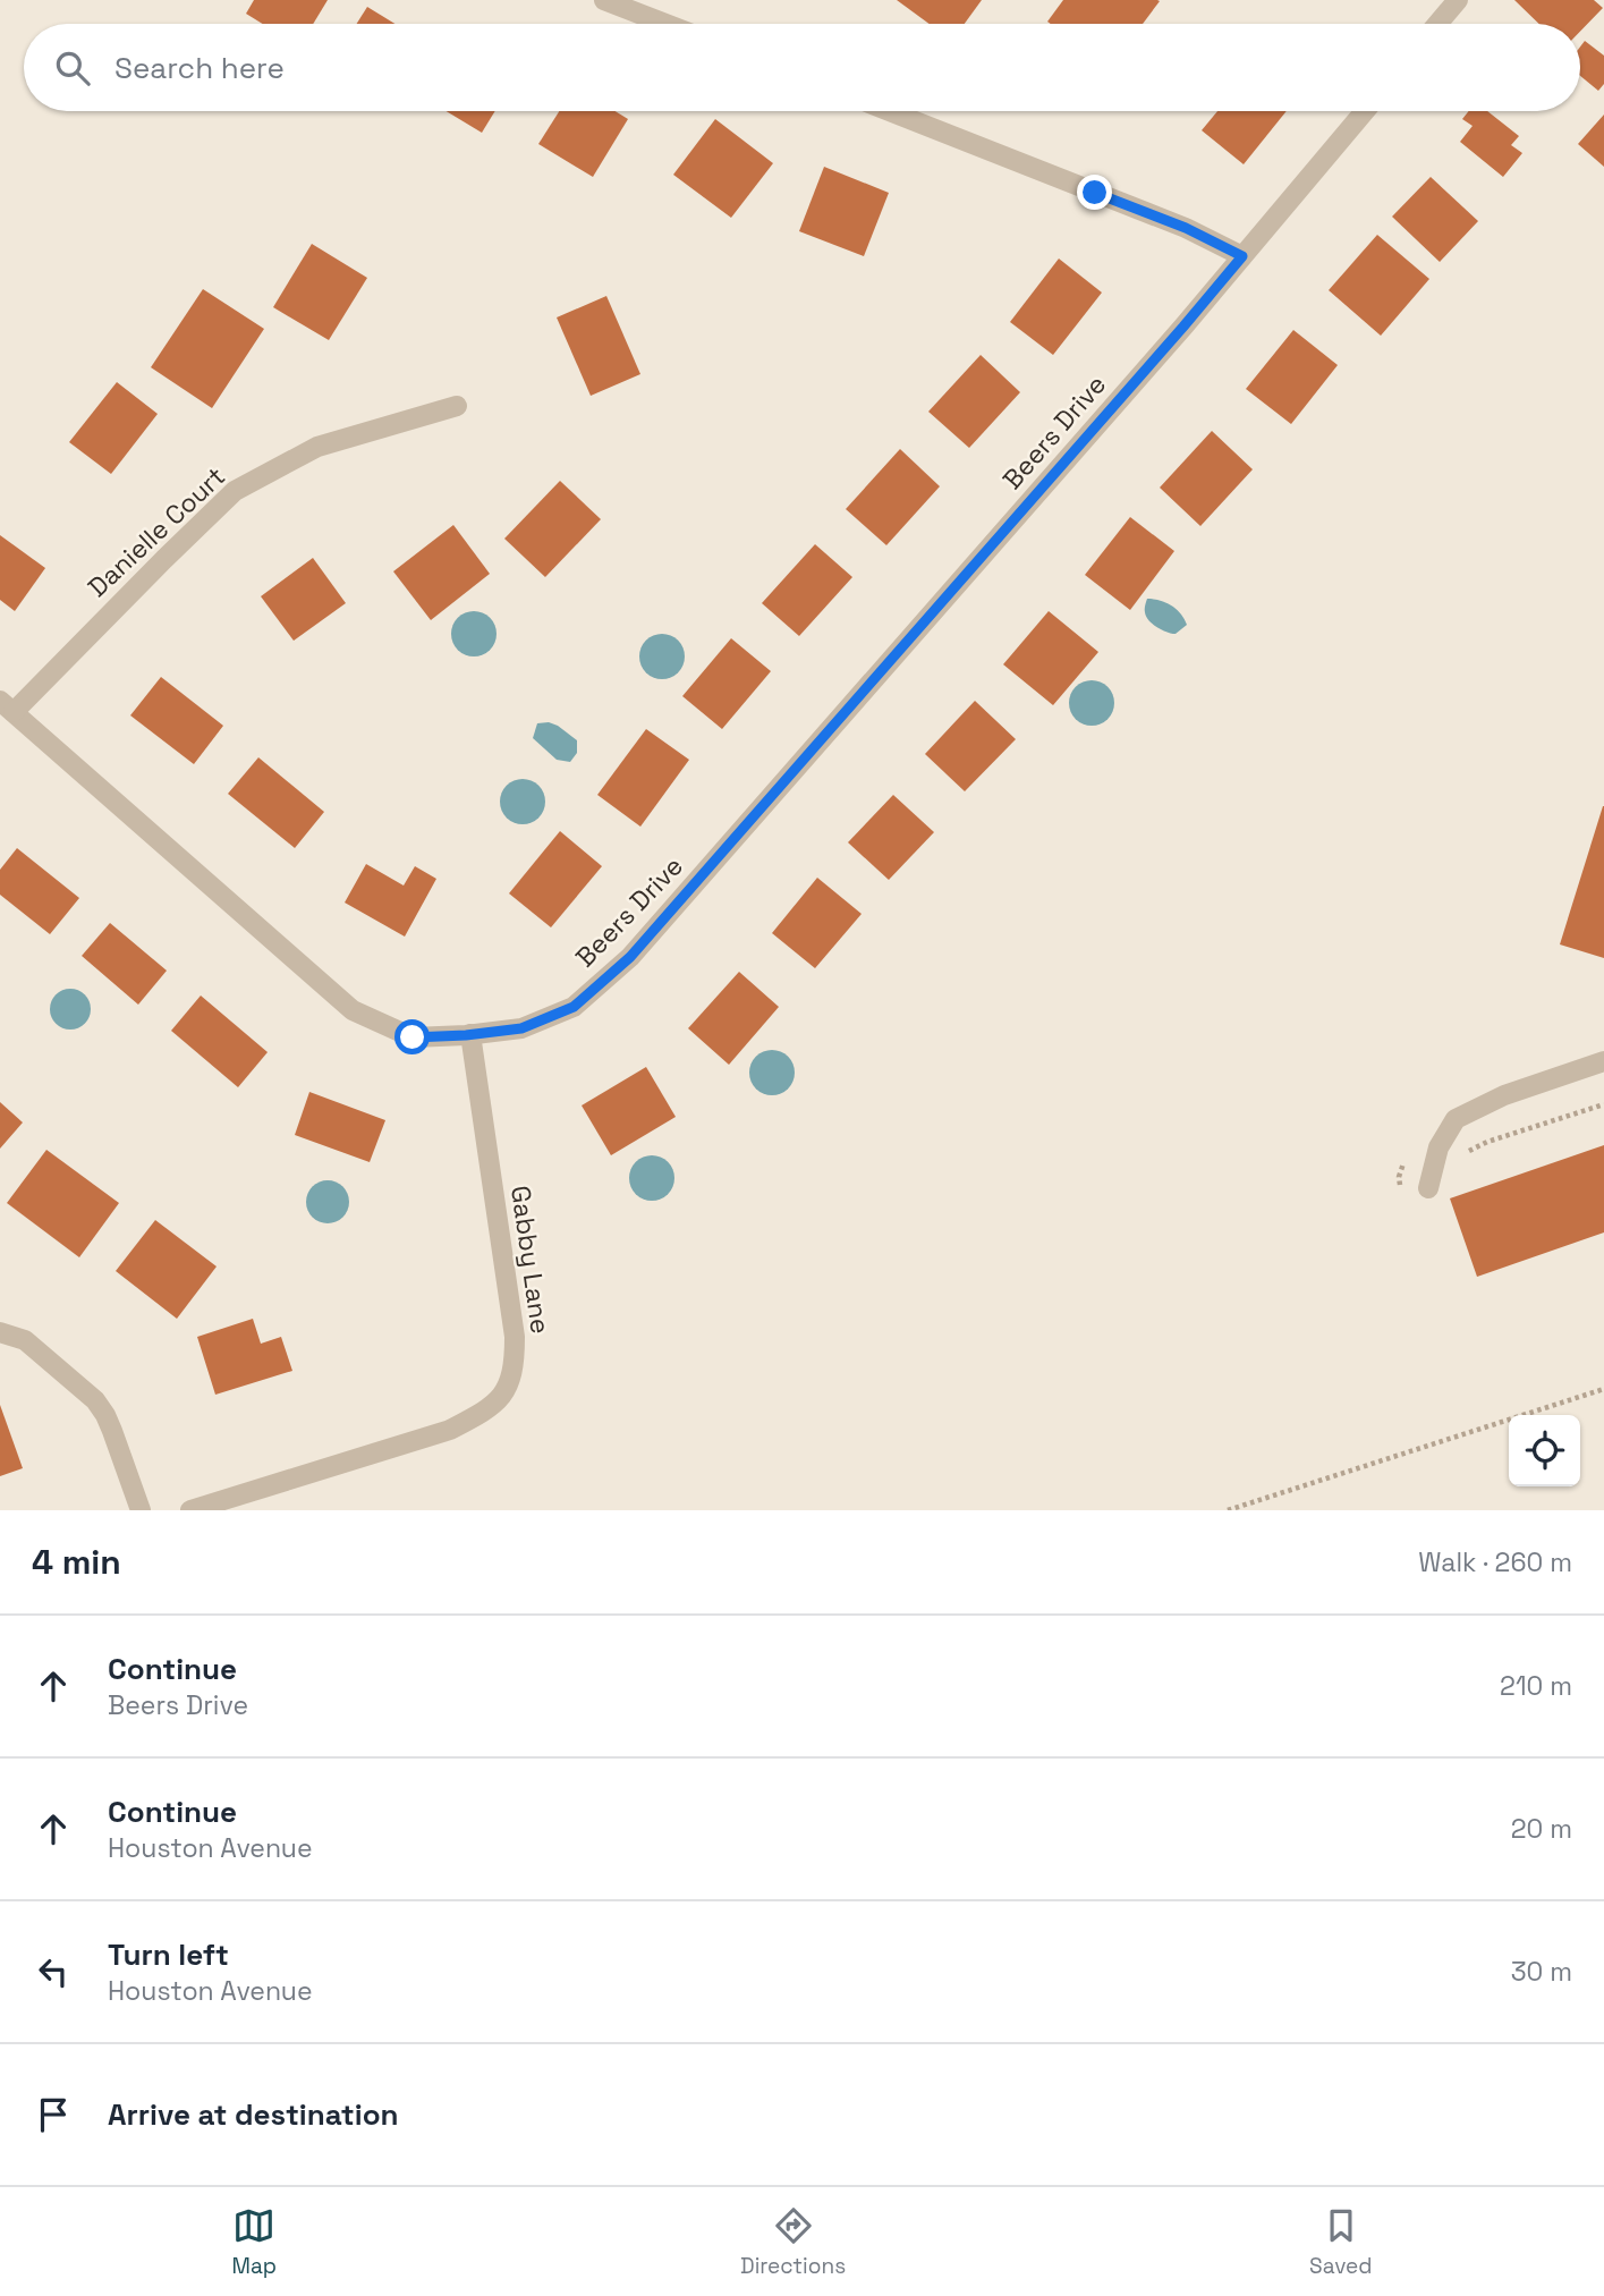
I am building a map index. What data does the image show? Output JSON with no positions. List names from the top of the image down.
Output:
{
  "streets": {
    "street": ["Beers Drive", "Danielle Court", "Gabby Lane"]
  },
  "crossings": [
    ["Beers Drive", "Danielle Court"],
    ["Beers Drive", "Gabby Lane"]
  ],
  "page": {
    "search": "Search here",
    "heading": ["4 min", "Walk · 260 m"],
    "list": [
      ["Continue", "Beers Drive", "210 m"],
      ["Continue", "Houston Avenue", "20 m"],
      ["Turn left", "Houston Avenue", "30 m"],
      "Arrive at destination"
    ],
    "nav": ["Map", "Directions", "Saved"]
  }
}
